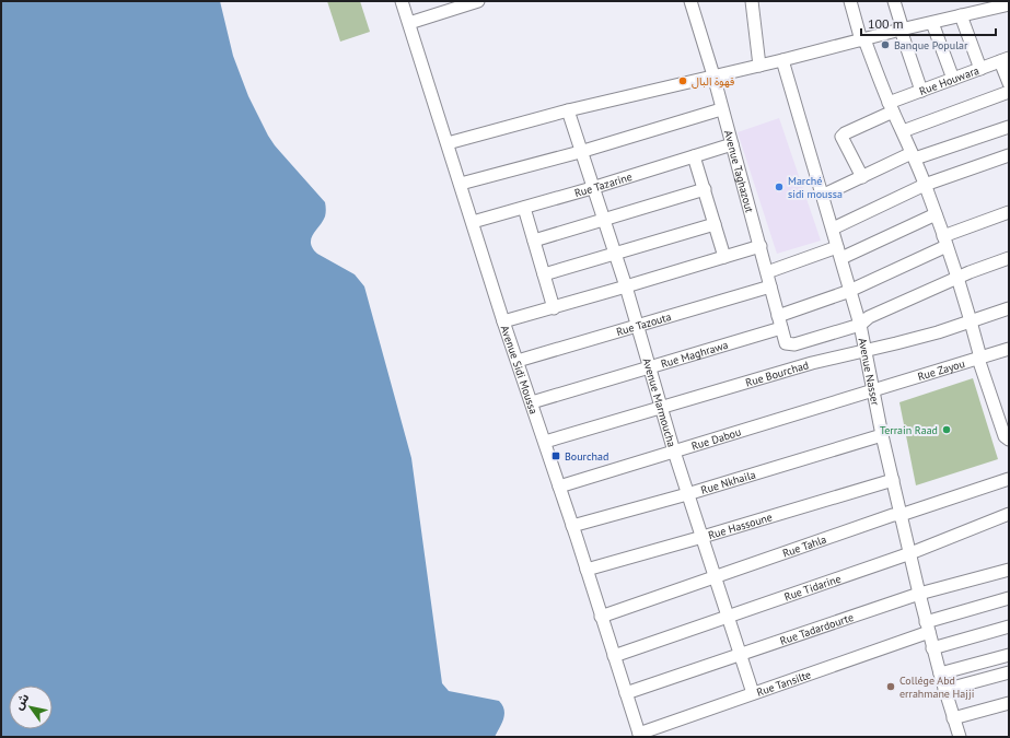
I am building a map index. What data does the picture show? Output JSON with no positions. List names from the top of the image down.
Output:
{
  "streets": {
    "street": [
      "Rue Houwara",
      "Avenue Taghazout",
      "Rue Tazarine",
      "Rue Tazouta",
      "Rue Maghrawa",
      "Avenue Sidi Moussa",
      "Rue Zayou",
      "Avenue Nasser",
      "Rue Bourchad",
      "Avenue Marmoucha",
      "Rue Dabou",
      "Rue Nkhaila",
      "Rue Hassoune",
      "Rue Tahla",
      "Rue Tidarine",
      "Rue Tadardourte",
      "Rue Tansilte"
    ]
  },
  "crossings": [
    ["Avenue Taghazout", "Rue Tazarine"],
    ["Avenue Taghazout", "Rue Tazouta"],
    ["Avenue Taghazout", "Rue Maghrawa"],
    ["Avenue Taghazout", "Avenue Nasser"],
    ["Rue Tazarine", "Avenue Sidi Moussa"],
    ["Rue Tazarine", "Avenue Marmoucha"],
    ["Rue Tazouta", "Avenue Sidi Moussa"],
    ["Rue Tazouta", "Avenue Marmoucha"],
    ["Rue Maghrawa", "Avenue Sidi Moussa"],
    ["Rue Maghrawa", "Avenue Marmoucha"],
    ["Avenue Sidi Moussa", "Rue Bourchad"],
    ["Avenue Sidi Moussa", "Rue Dabou"],
    ["Avenue Sidi Moussa", "Rue Nkhaila"],
    ["Avenue Sidi Moussa", "Rue Hassoune"],
    ["Avenue Sidi Moussa", "Rue Tahla"],
    ["Avenue Sidi Moussa", "Rue Tidarine"],
    ["Avenue Sidi Moussa", "Rue Tadardourte"],
    ["Avenue Sidi Moussa", "Rue Tansilte"],
    ["Rue Zayou", "Avenue Nasser"],
    ["Rue Zayou", "Rue Dabou"],
    ["Avenue Nasser", "Rue Bourchad"],
    ["Avenue Nasser", "Rue Dabou"],
    ["Avenue Nasser", "Rue Nkhaila"],
    ["Avenue Nasser", "Rue Hassoune"],
    ["Avenue Nasser", "Rue Tahla"],
    ["Avenue Nasser", "Rue Tidarine"],
    ["Avenue Nasser", "Rue Tadardourte"],
    ["Avenue Nasser", "Rue Tansilte"],
    ["Rue Bourchad", "Avenue Marmoucha"],
    ["Avenue Marmoucha", "Rue Dabou"],
    ["Avenue Marmoucha", "Rue Nkhaila"],
    ["Avenue Marmoucha", "Rue Hassoune"],
    ["Avenue Marmoucha", "Rue Tahla"],
    ["Avenue Marmoucha", "Rue Tidarine"],
    ["Avenue Marmoucha", "Rue Tadardourte"],
    ["Avenue Marmoucha", "Rue Tansilte"]
  ],
  "places": {
    "other": [
      "Banque Popular",
      "قهوة البال",
      "Marché sidi moussa",
      "Terrain Raad",
      "Collége Abd errahmane Hajji"
    ],
    "transit": ["Bourchad"]
  },
  "scale_bar": "100 m",
  "north": "top left"
}
